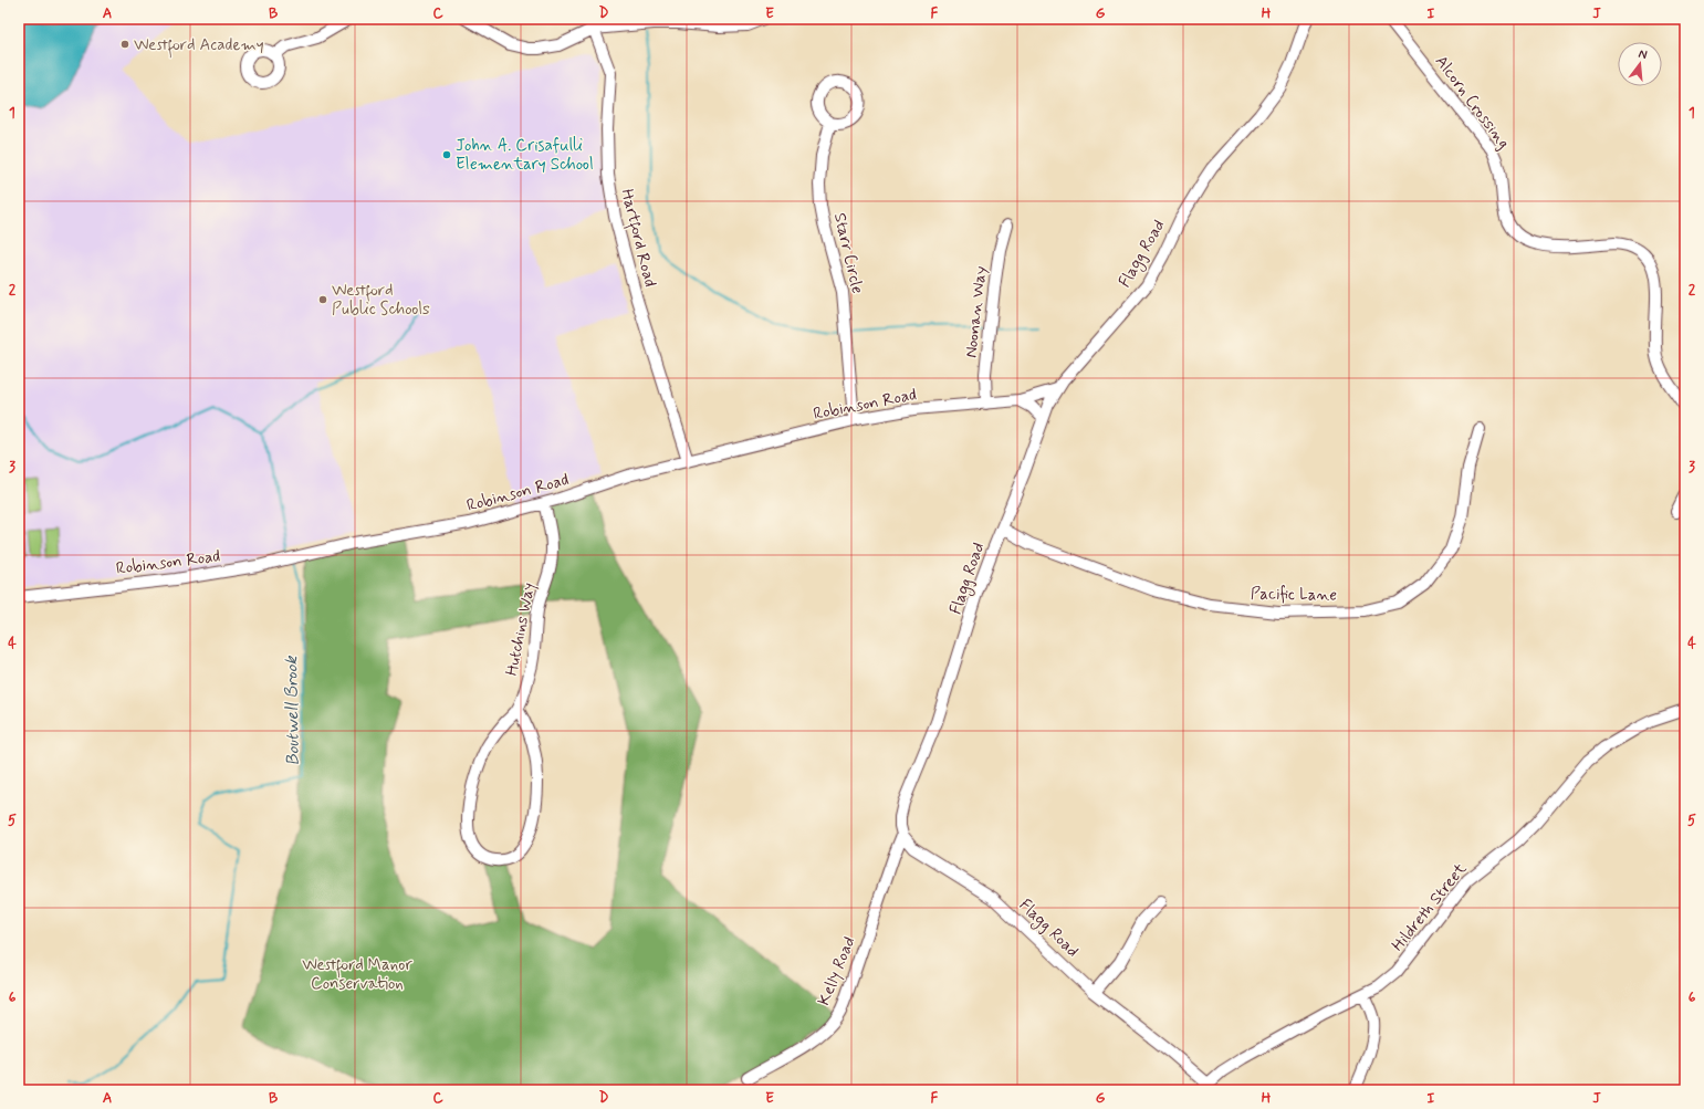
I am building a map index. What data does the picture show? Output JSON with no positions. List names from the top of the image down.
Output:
{
  "streets": {
    "street": [
      "Alcorn Crossing",
      "Hartford Road",
      "Starr Circle",
      "Flagg Road",
      "Noonan Way",
      "Robinson Road",
      "Pacific Lane",
      "Hutchins Way",
      "Hildreth Street",
      "Kelly Road"
    ]
  },
  "crossings": [
    ["Hartford Road", "Robinson Road"],
    ["Starr Circle", "Robinson Road"],
    ["Flagg Road", "Robinson Road"],
    ["Flagg Road", "Pacific Lane"],
    ["Flagg Road", "Hildreth Street"],
    ["Flagg Road", "Kelly Road"],
    ["Noonan Way", "Robinson Road"],
    ["Robinson Road", "Hutchins Way"]
  ],
  "water": ["Boutwell Brook"],
  "parks": ["Westford Manor Conservation"],
  "places": ["Westford Academy", "John A. Crisafulli Elementary School", "Westford Public Schools"],
  "north": "top",
  "grid": {
    "columns": [
      "A",
      "B",
      "C",
      "D",
      "E",
      "F",
      "G",
      "H",
      "I",
      "J"
    ],
    "rows": [
      "1",
      "2",
      "3",
      "4",
      "5",
      "6"
    ]
  }
}
